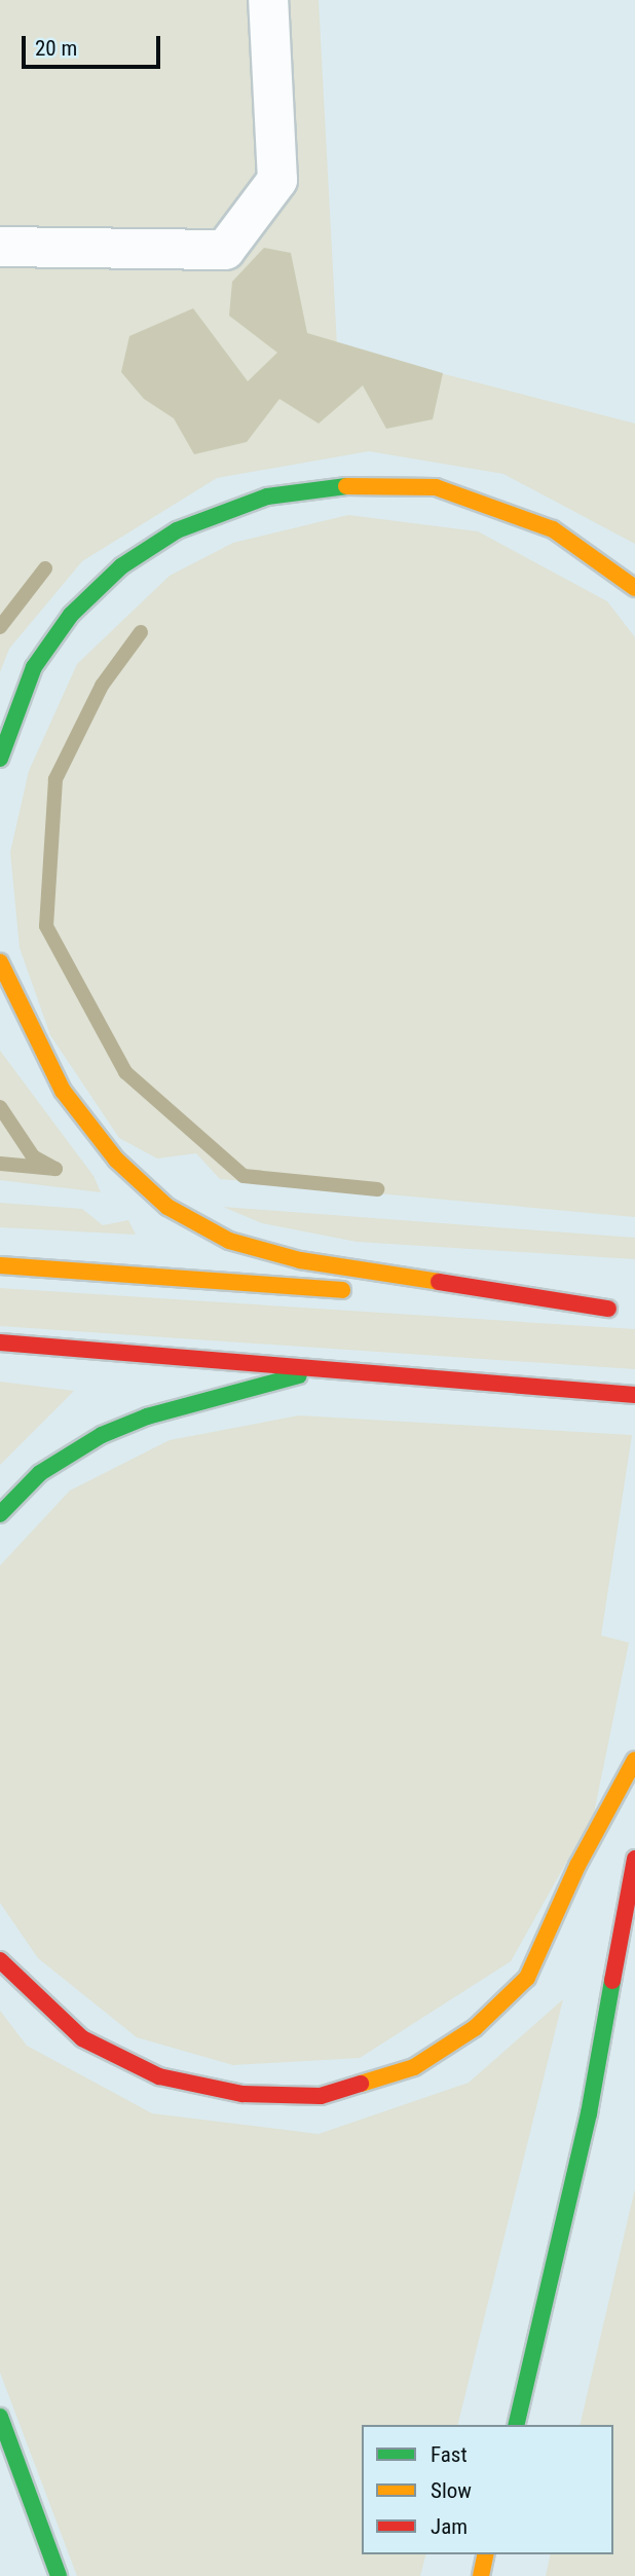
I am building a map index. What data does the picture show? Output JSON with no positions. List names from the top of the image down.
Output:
{
  "legend": ["Fast", "Slow", "Jam"],
  "scale_bar": "20 m"
}
